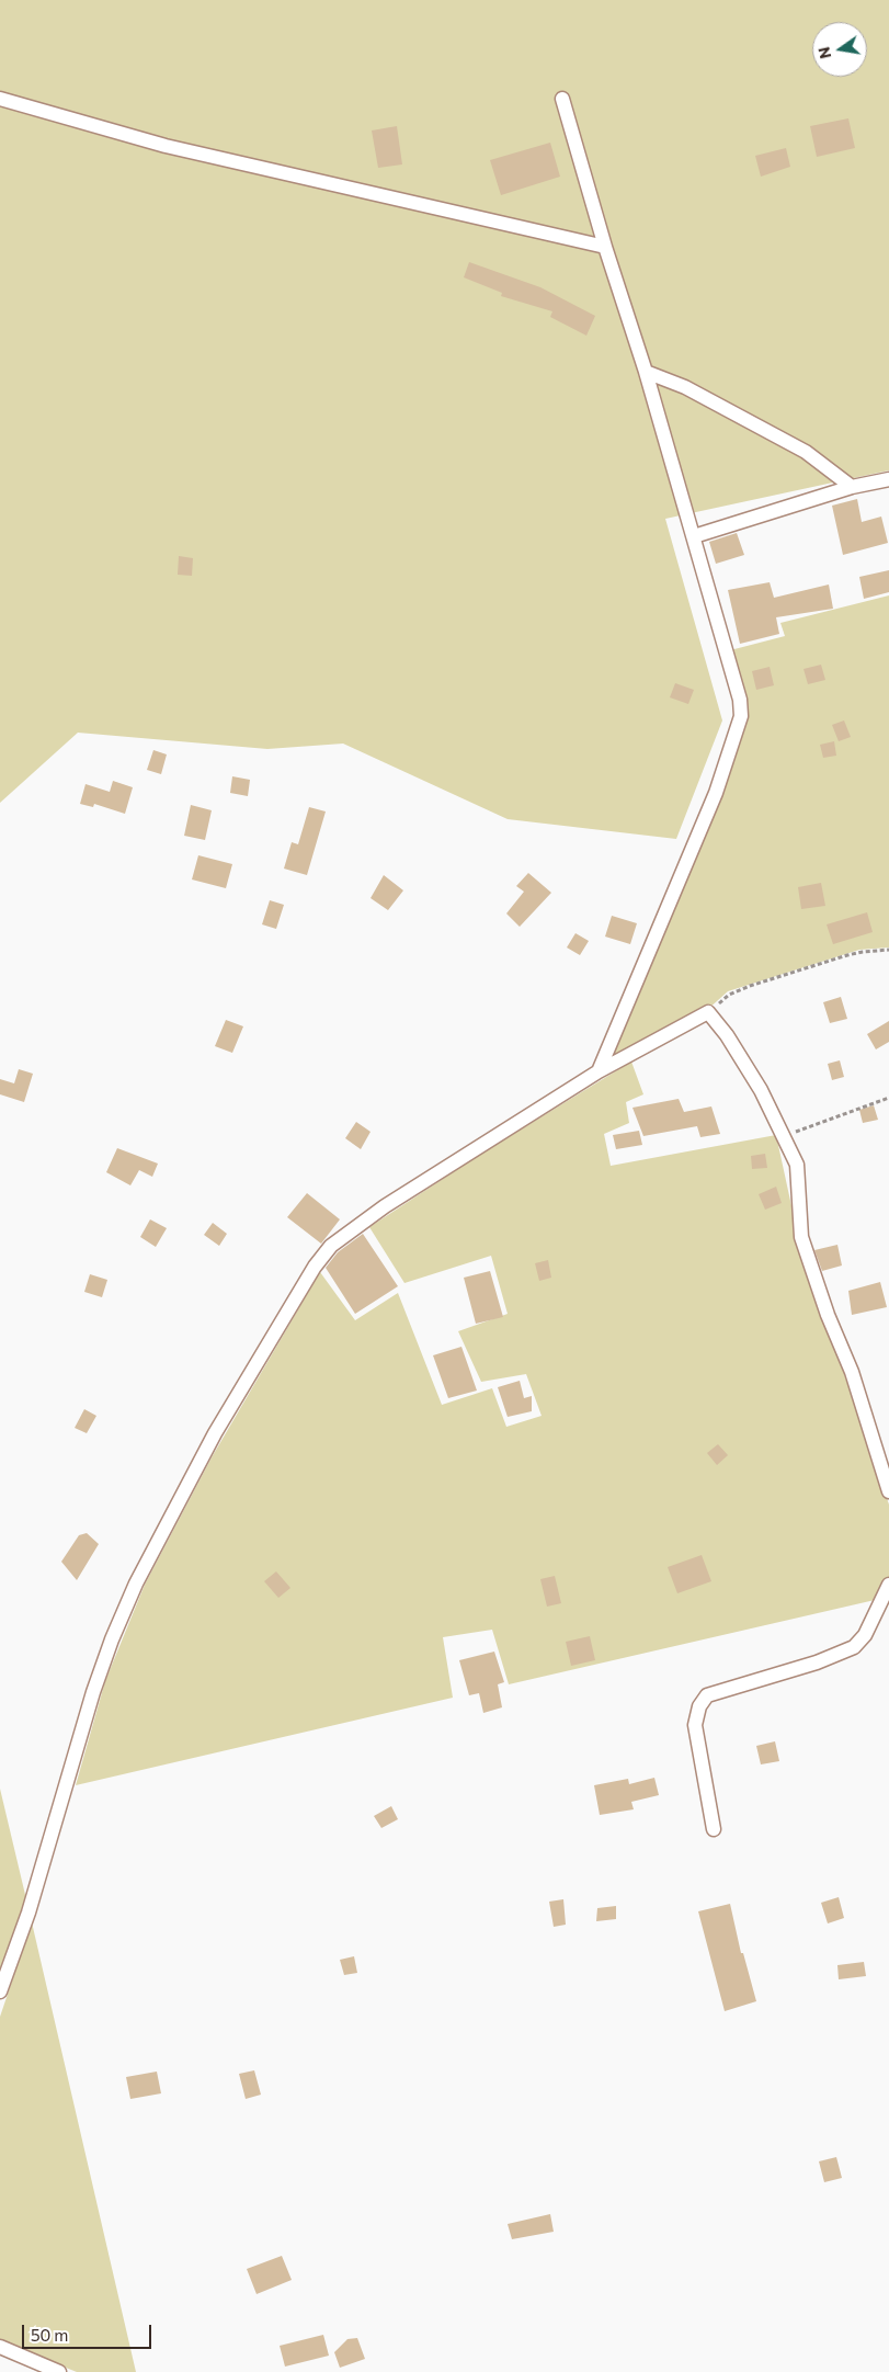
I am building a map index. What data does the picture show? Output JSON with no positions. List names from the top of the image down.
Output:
{
  "scale_bar": "50 m",
  "north": "left"
}
